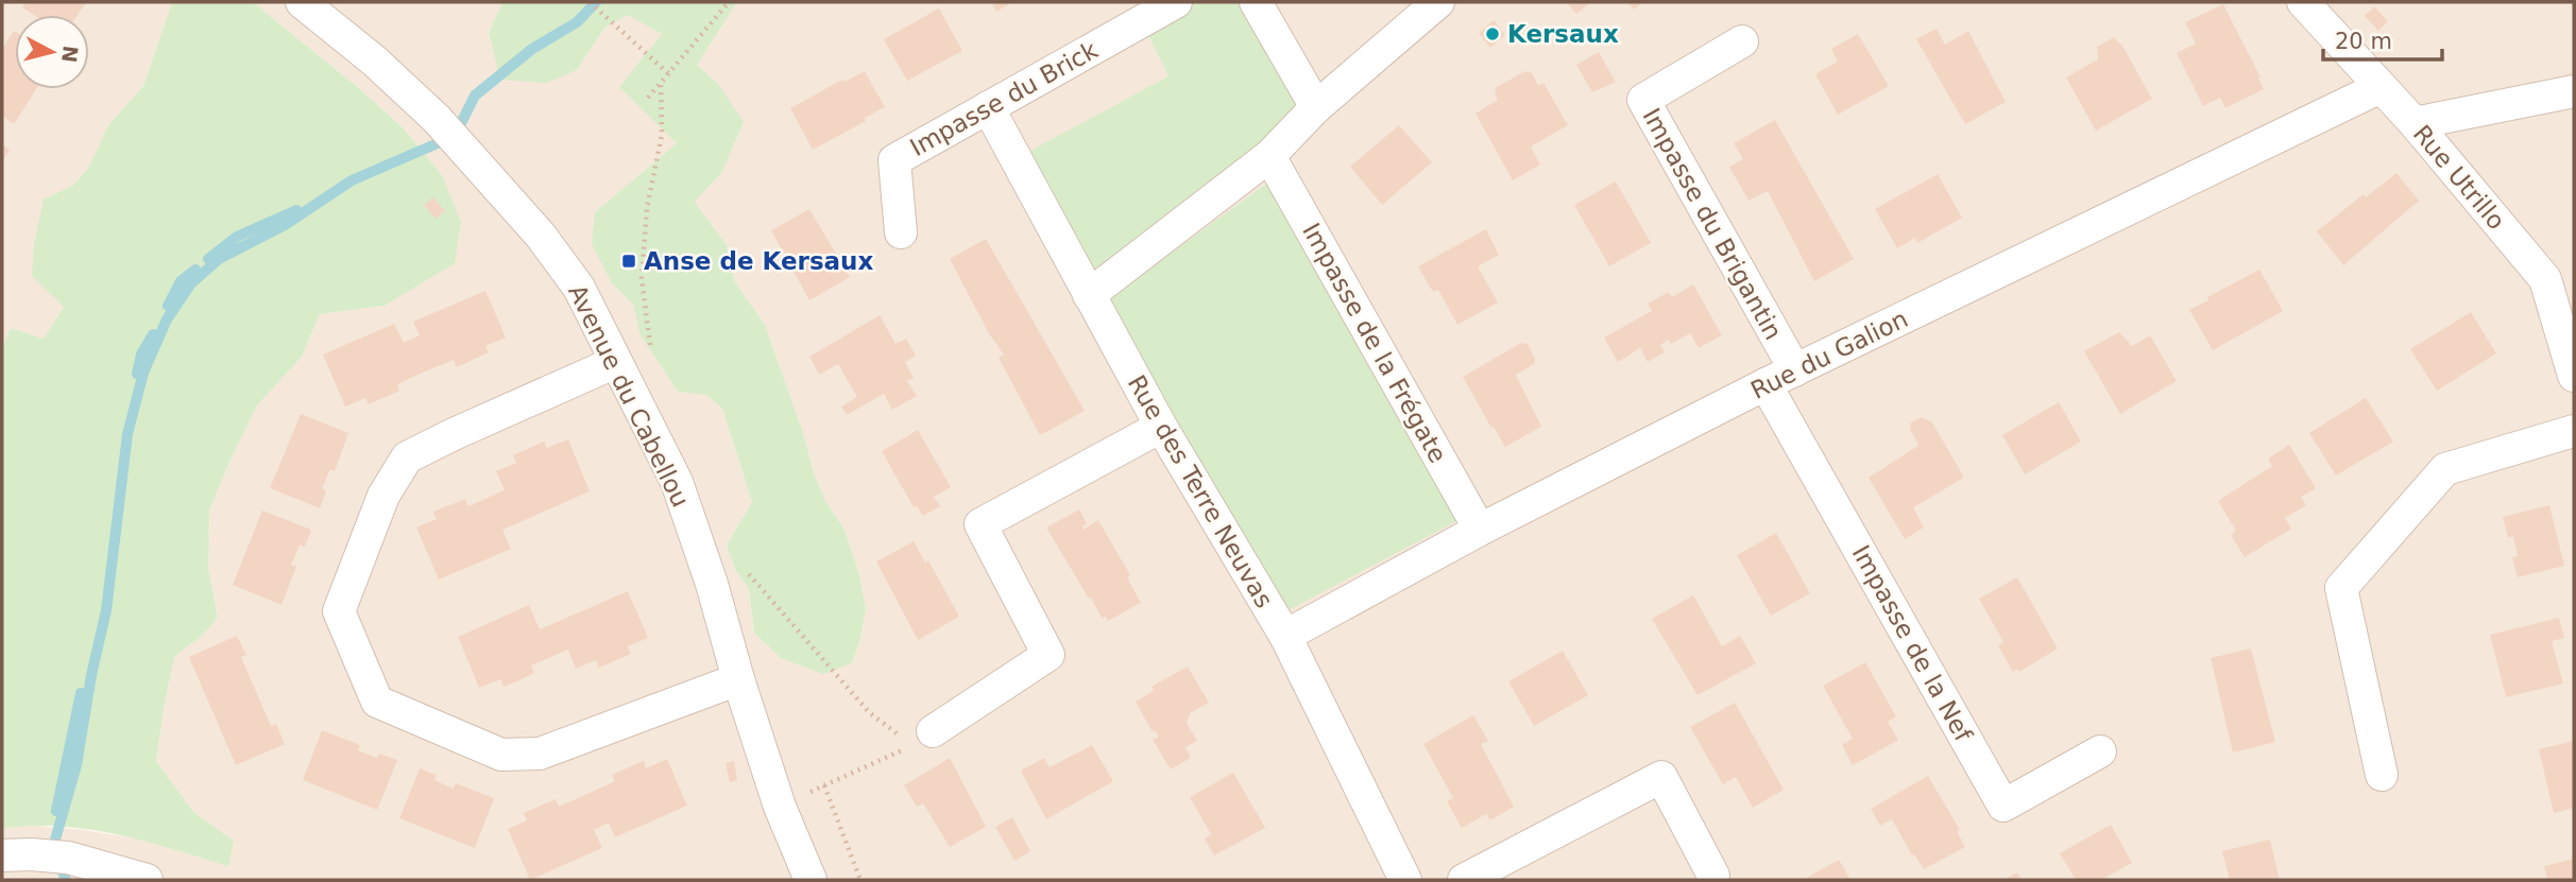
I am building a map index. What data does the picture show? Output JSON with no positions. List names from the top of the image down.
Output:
{
  "streets": {
    "street": [
      "Impasse du Brick",
      "Rue Utrillo",
      "Impasse du Brigantin",
      "Impasse de la Frégate",
      "Rue du Galion",
      "Avenue du Cabellou",
      "Rue des Terre Neuvas",
      "Impasse de la Nef"
    ]
  },
  "crossings": [
    ["Impasse du Brick", "Rue des Terre Neuvas"],
    ["Rue Utrillo", "Rue du Galion"],
    ["Impasse du Brigantin", "Rue du Galion"],
    ["Impasse de la Frégate", "Rue du Galion"],
    ["Rue du Galion", "Rue des Terre Neuvas"],
    ["Rue du Galion", "Impasse de la Nef"]
  ],
  "places": {
    "other": ["Kersaux"],
    "transit": ["Anse de Kersaux"]
  },
  "scale_bar": "20 m",
  "north": "right"
}
